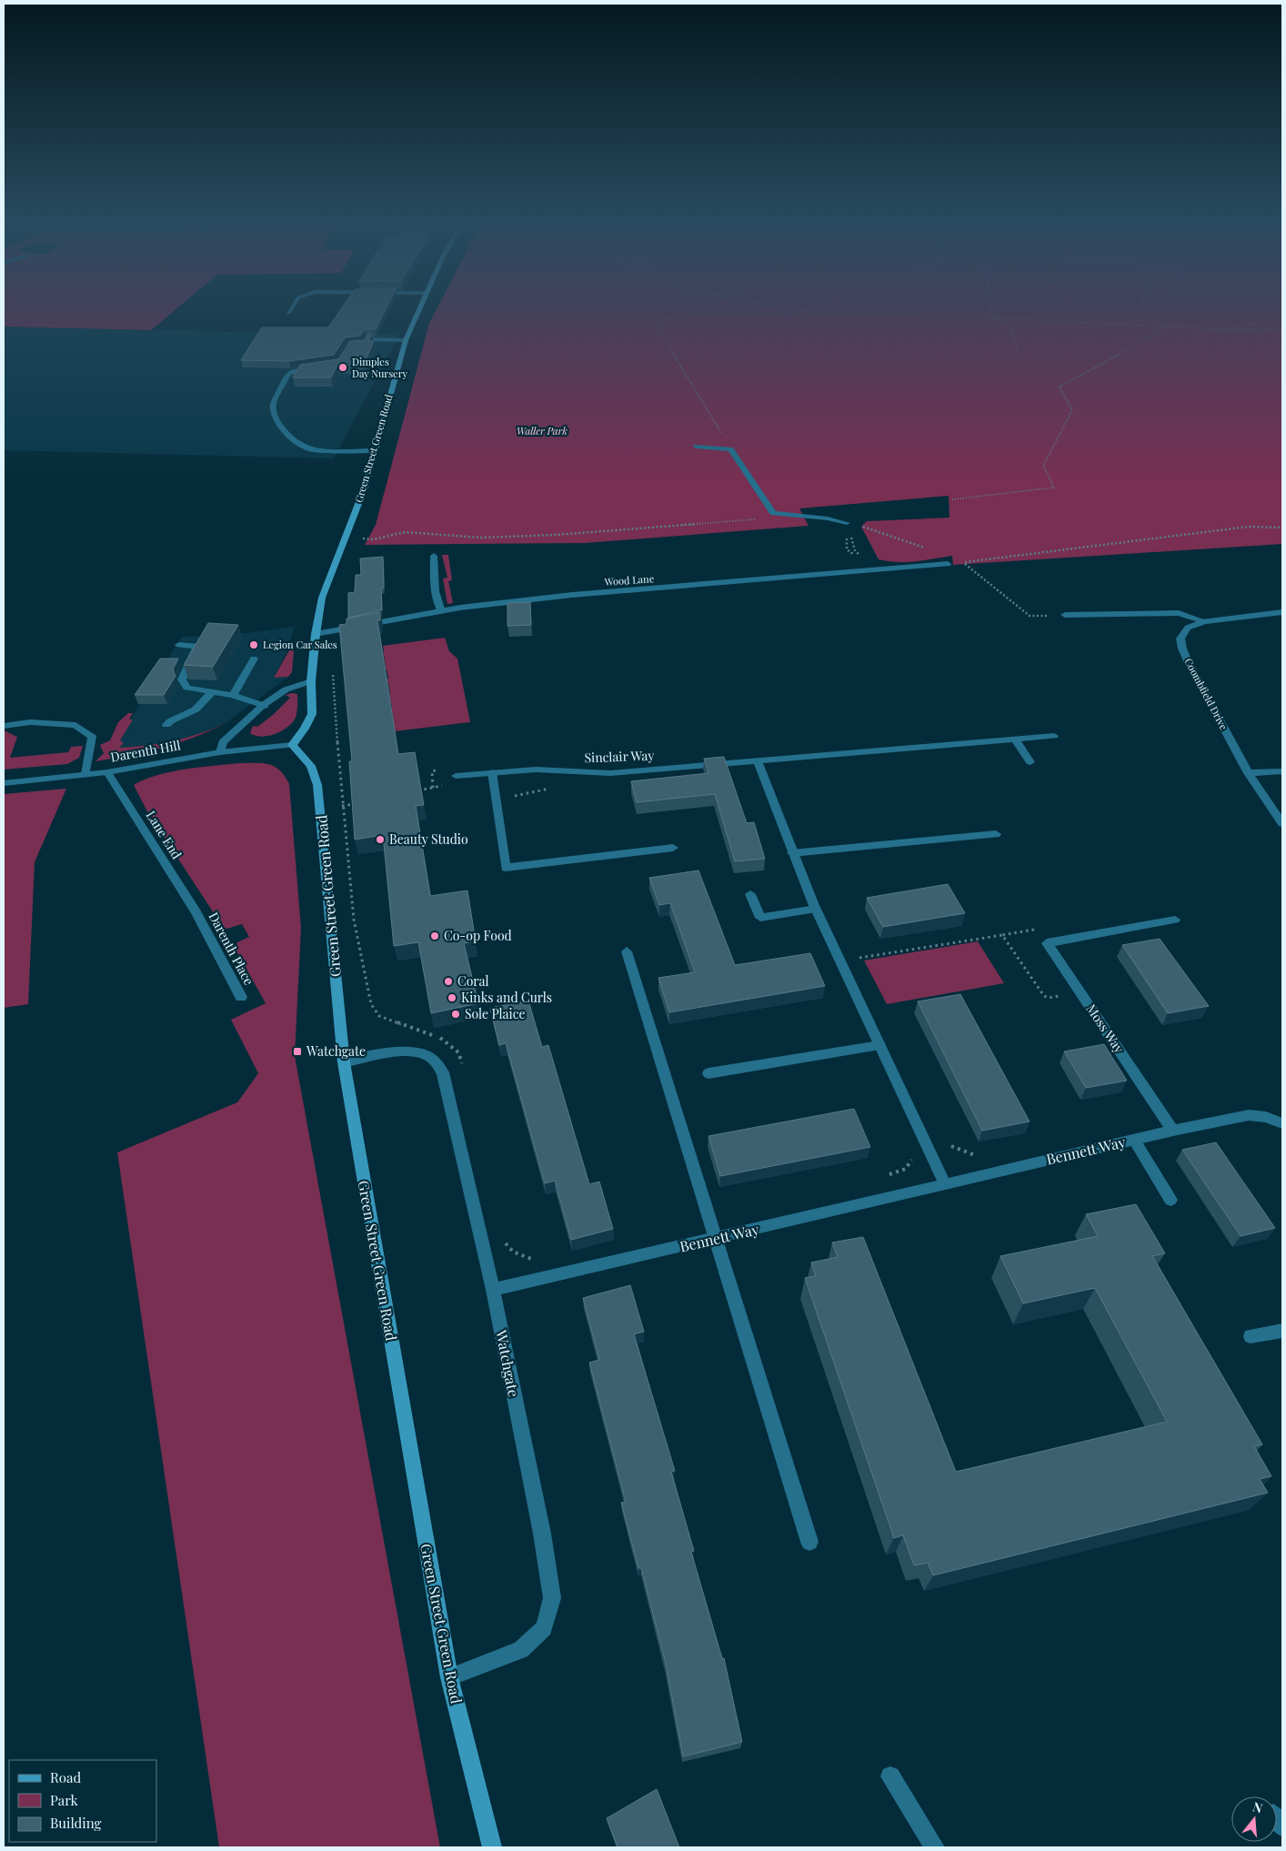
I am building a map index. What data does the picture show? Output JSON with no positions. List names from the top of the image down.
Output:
{
  "streets": {
    "main road": ["Green Street Green Road"],
    "street": [
      "Wood Lane",
      "Coombfield Drive",
      "Darenth Hill",
      "Sinclair Way",
      "Lane End",
      "Darenth Place",
      "Moss Way",
      "Bennett Way",
      "Watchgate"
    ]
  },
  "crossings": [
    ["Green Street Green Road", "Wood Lane"],
    ["Green Street Green Road", "Darenth Hill"],
    ["Green Street Green Road", "Watchgate"],
    ["Darenth Hill", "Lane End"],
    ["Lane End", "Darenth Place"],
    ["Moss Way", "Bennett Way"],
    ["Bennett Way", "Watchgate"]
  ],
  "parks": ["Waller Park"],
  "places": {
    "other": [
      "Dimples Day Nursery",
      "Legion Car Sales",
      "Beauty Studio",
      "Co-op Food",
      "Coral",
      "Kinks and Curls",
      "Sole Plaice"
    ],
    "transit": ["Watchgate"]
  },
  "legend": ["Road", "Park", "Building"],
  "north": "top"
}
